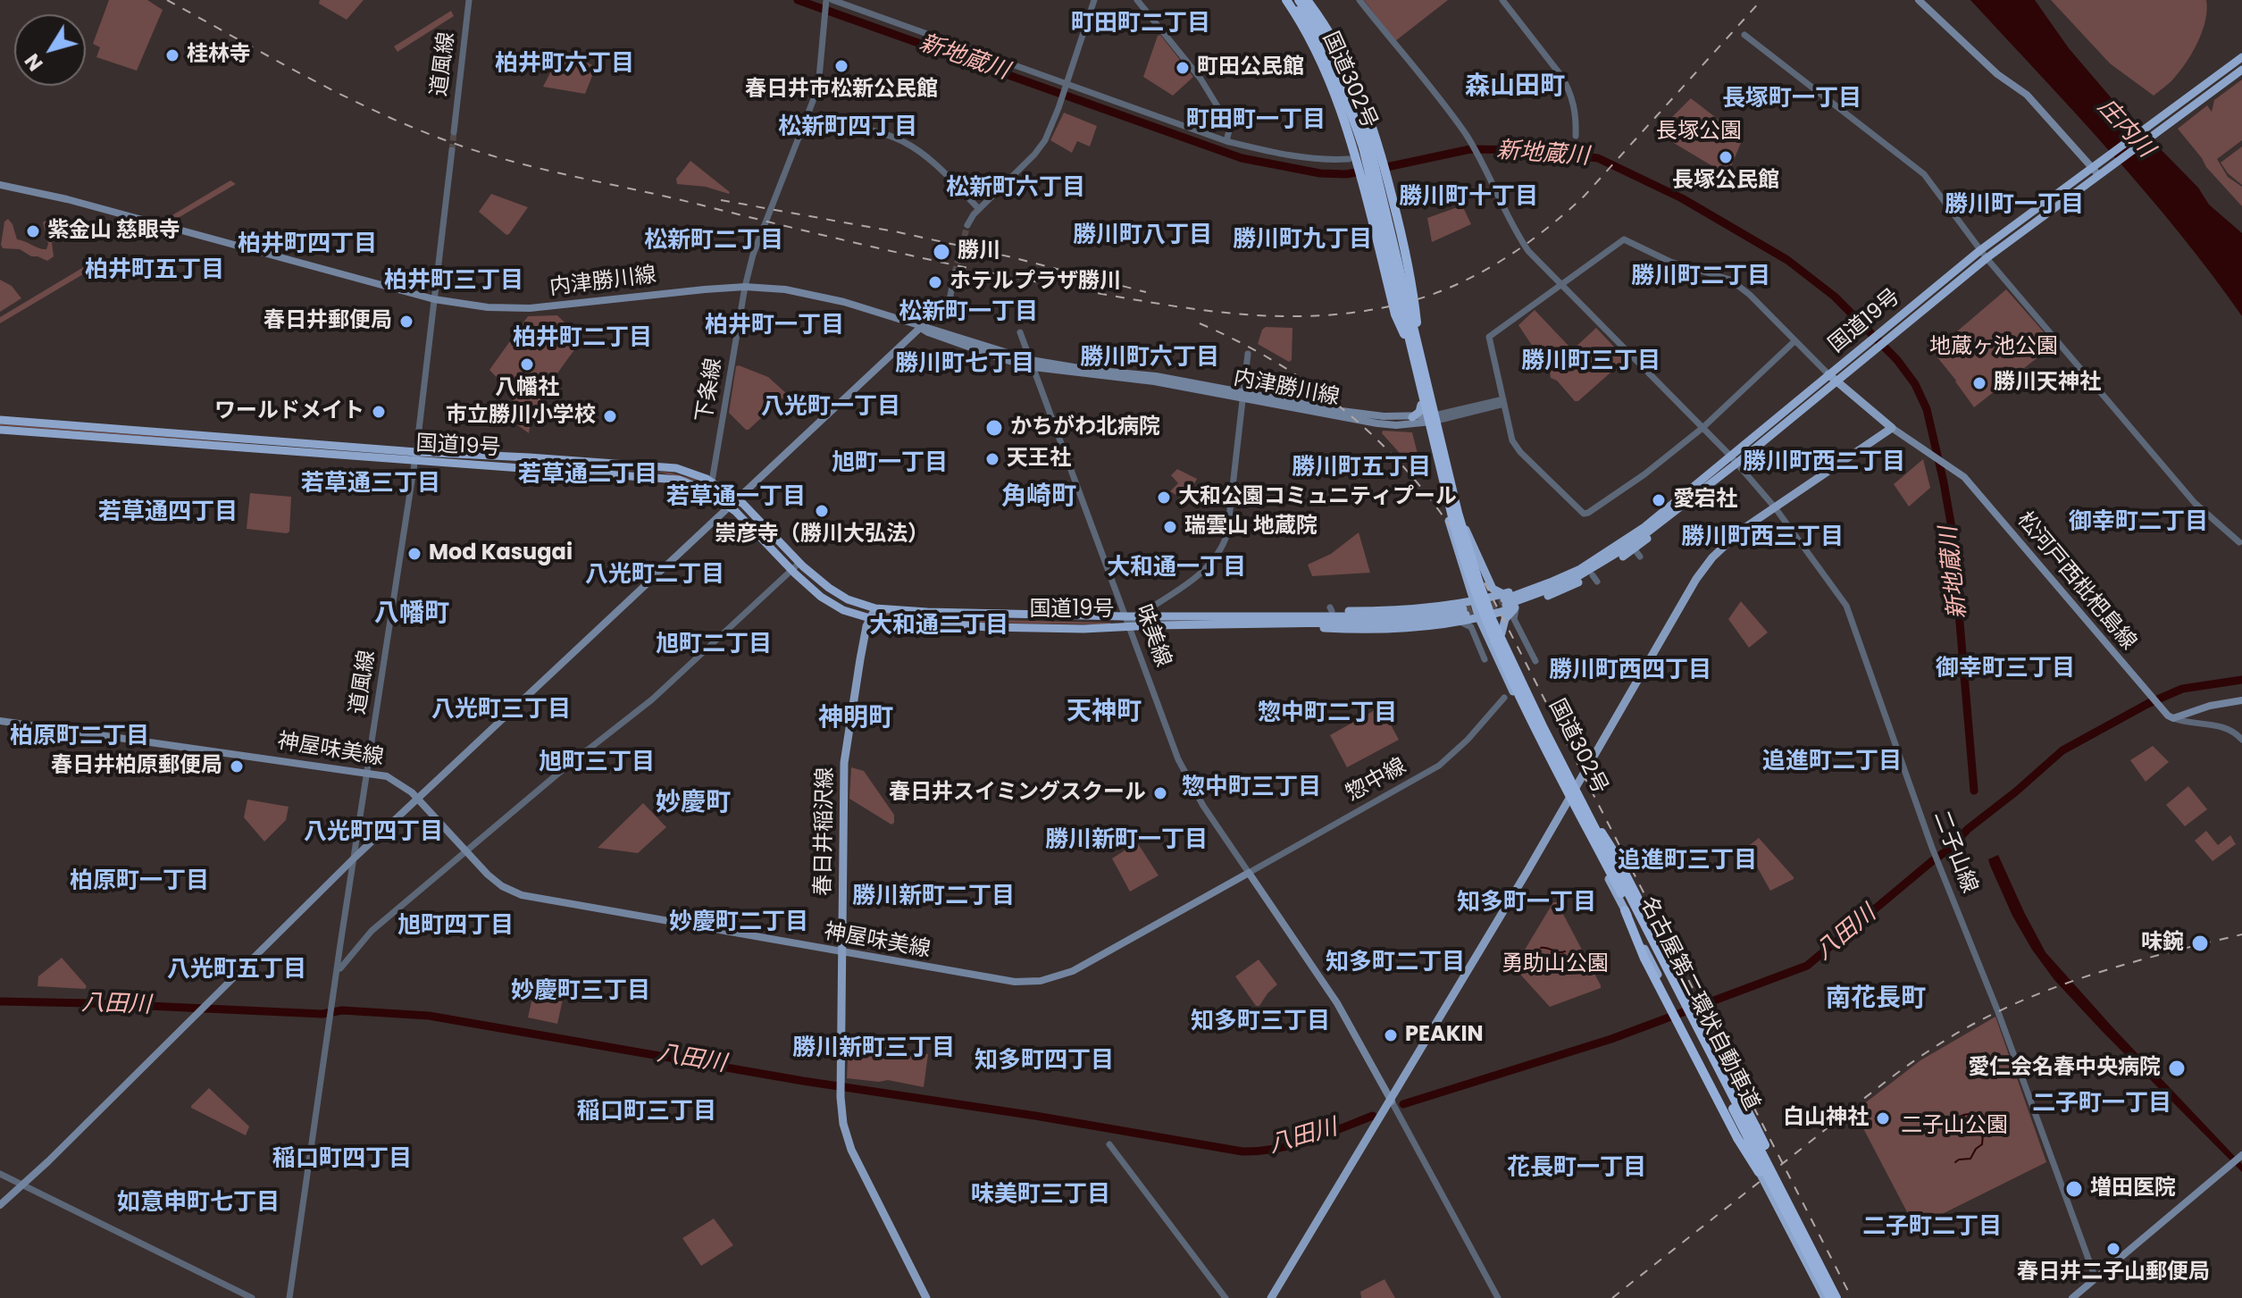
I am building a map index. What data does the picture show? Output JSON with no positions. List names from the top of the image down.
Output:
{
  "streets": {
    "highway": ["国道302号", "国道19号", "名古屋第二環状自動車道"],
    "main road": [
      "内津勝川線",
      "松河戸西枇杷島線",
      "神屋味美線",
      "春日井稲沢線"
    ],
    "street": [
      "道風線",
      "下条線",
      "味美線",
      "惣中線",
      "二子山線"
    ]
  },
  "crossings": [
    ["道風線", "内津勝川線"],
    ["道風線", "国道19号"],
    ["道風線", "神屋味美線"],
    ["国道302号", "内津勝川線"],
    ["国道302号", "国道19号"],
    ["国道302号", "名古屋第二環状自動車道"],
    ["内津勝川線", "下条線"],
    ["内津勝川線", "味美線"],
    ["国道19号", "下条線"],
    ["国道19号", "味美線"],
    ["国道19号", "春日井稲沢線"],
    ["国道19号", "二子山線"],
    ["味美線", "神屋味美線"],
    ["味美線", "惣中線"],
    ["神屋味美線", "惣中線"],
    ["神屋味美線", "春日井稲沢線"]
  ],
  "districts": [
    "町田町二丁目",
    "柏井町六丁目",
    "森山田町",
    "長塚町一丁目",
    "町田町一丁目",
    "松新町四丁目",
    "松新町六丁目",
    "勝川町十丁目",
    "勝川町一丁目",
    "勝川町八丁目",
    "勝川町九丁目",
    "松新町二丁目",
    "柏井町四丁目",
    "柏井町五丁目",
    "勝川町二丁目",
    "柏井町三丁目",
    "松新町一丁目",
    "柏井町一丁目",
    "柏井町二丁目",
    "勝川町六丁目",
    "勝川町三丁目",
    "勝川町七丁目",
    "八光町一丁目",
    "勝川町西二丁目",
    "旭町一丁目",
    "勝川町五丁目",
    "若草通二丁目",
    "若草通三丁目",
    "若草通一丁目",
    "角崎町",
    "若草通四丁目",
    "御幸町二丁目",
    "勝川町西三丁目",
    "大和通一丁目",
    "八光町二丁目",
    "八幡町",
    "大和通二丁目",
    "旭町二丁目",
    "御幸町三丁目",
    "勝川町西四丁目",
    "八光町三丁目",
    "天神町",
    "惣中町二丁目",
    "神明町",
    "柏原町二丁目",
    "追進町二丁目",
    "旭町三丁目",
    "惣中町三丁目",
    "妙慶町",
    "八光町四丁目",
    "勝川新町一丁目",
    "追進町三丁目",
    "柏原町一丁目",
    "勝川新町二丁目",
    "知多町一丁目",
    "妙慶町二丁目",
    "旭町四丁目",
    "知多町二丁目",
    "八光町五丁目",
    "妙慶町三丁目",
    "南花長町",
    "知多町三丁目",
    "勝川新町三丁目",
    "知多町四丁目",
    "二子町一丁目",
    "稲口町三丁目",
    "稲口町四丁目",
    "花長町一丁目",
    "味美町三丁目",
    "如意申町七丁目",
    "二子町二丁目"
  ],
  "water": ["新地蔵川", "庄内川", "八田川"],
  "parks": [
    "長塚公園",
    "地蔵ヶ池公園",
    "勇助山公園",
    "二子山公園"
  ],
  "places": [
    "桂林寺",
    "春日井市松新公民館",
    "町田公民館",
    "長塚公民館",
    "紫金山 慈眼寺",
    "勝川",
    "ホテルプラザ勝川",
    "春日井郵便局",
    "八幡社",
    "勝川天神社",
    "ワールドメイト",
    "市立勝川小学校",
    "かちがわ北病院",
    "天王社",
    "大和公園コミュニティプール",
    "愛宕社",
    "崇彦寺（勝川大弘法）",
    "瑞雲山 地蔵院",
    "Mod Kasugai",
    "春日井柏原郵便局",
    "春日井スイミングスクール",
    "味鋺",
    "PEAKIN",
    "愛仁会名春中央病院",
    "白山神社",
    "増田医院",
    "春日井二子山郵便局"
  ],
  "north": "bottom left"
}
